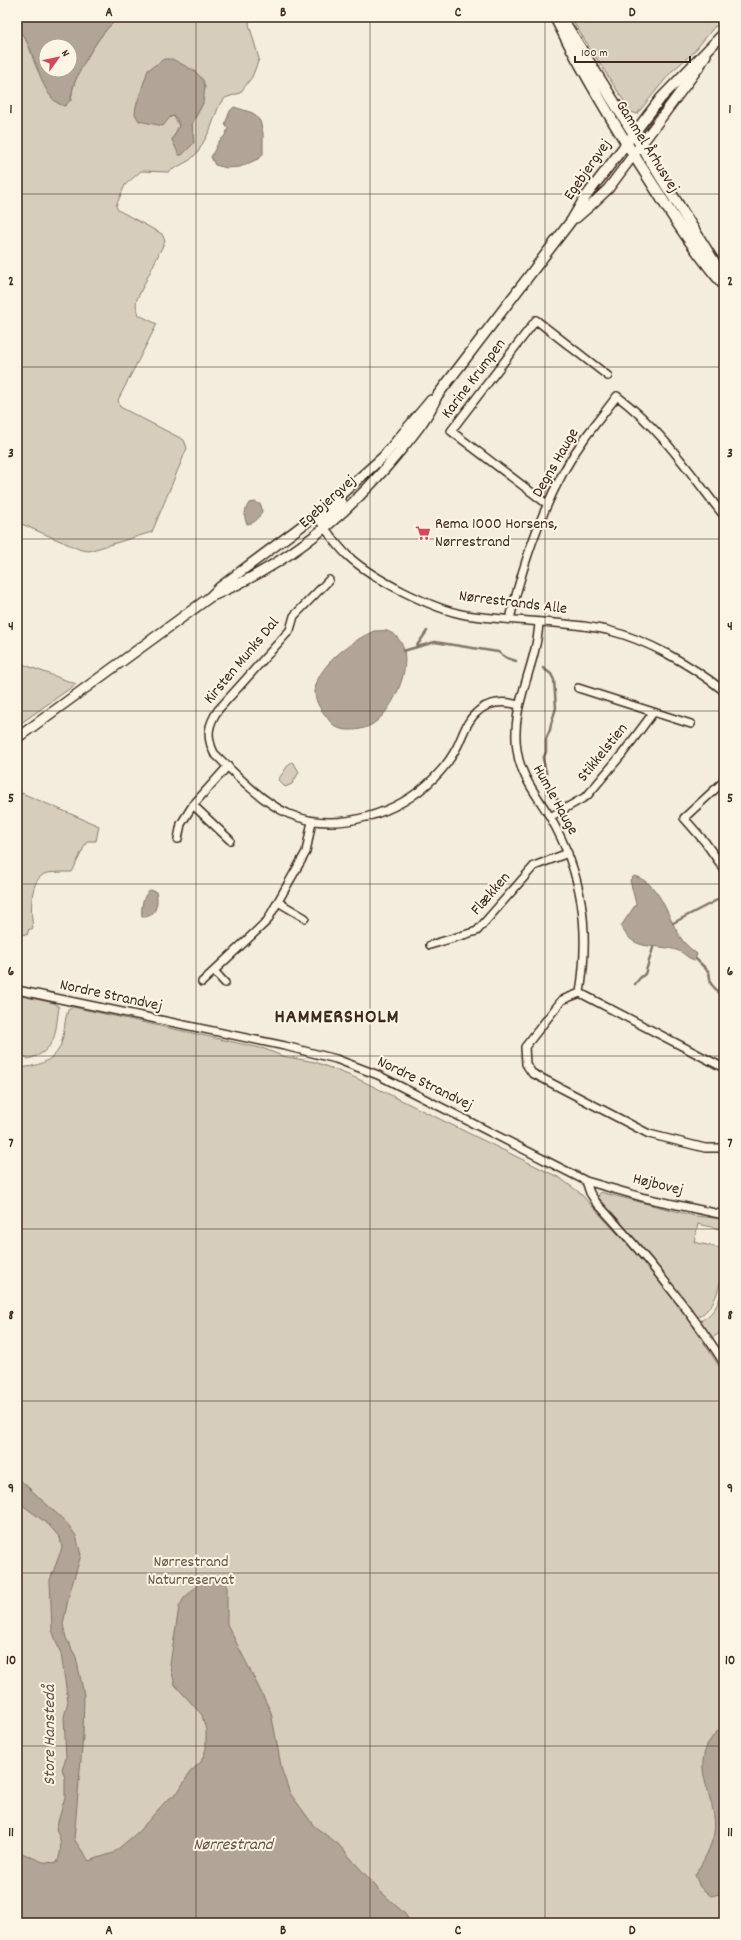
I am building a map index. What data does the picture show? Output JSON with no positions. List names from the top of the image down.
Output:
{
  "streets": {
    "main road": ["Gammel Århusvej"],
    "street": [
      "Egebjergvej",
      "Karine Krumpen",
      "Degns Hauge",
      "Nørrestrands Alle",
      "Kirsten Munks Dal",
      "Stikkelstien",
      "Humle Hauge",
      "Flækken",
      "Nordre Strandvej",
      "Højbovej"
    ]
  },
  "crossings": [
    ["Gammel Århusvej", "Egebjergvej"],
    ["Egebjergvej", "Nørrestrands Alle"],
    ["Karine Krumpen", "Degns Hauge"],
    ["Degns Hauge", "Nørrestrands Alle"],
    ["Nørrestrands Alle", "Humle Hauge"],
    ["Kirsten Munks Dal", "Humle Hauge"],
    ["Stikkelstien", "Humle Hauge"],
    ["Humle Hauge", "Flækken"],
    ["Nordre Strandvej", "Højbovej"]
  ],
  "districts": ["HAMMERSHOLM"],
  "water": ["Store Hanstedå", "Nørrestrand"],
  "parks": ["Nørrestrand Naturreservat"],
  "places": {
    "supermarket": ["Rema 1000 Horsens, Nørrestrand"]
  },
  "scale_bar": "100 m",
  "north": "top right",
  "grid": {
    "columns": [
      "A",
      "B",
      "C",
      "D"
    ],
    "rows": [
      "1",
      "2",
      "3",
      "4",
      "5",
      "6",
      "7",
      "8",
      "9",
      "10",
      "11"
    ]
  }
}
